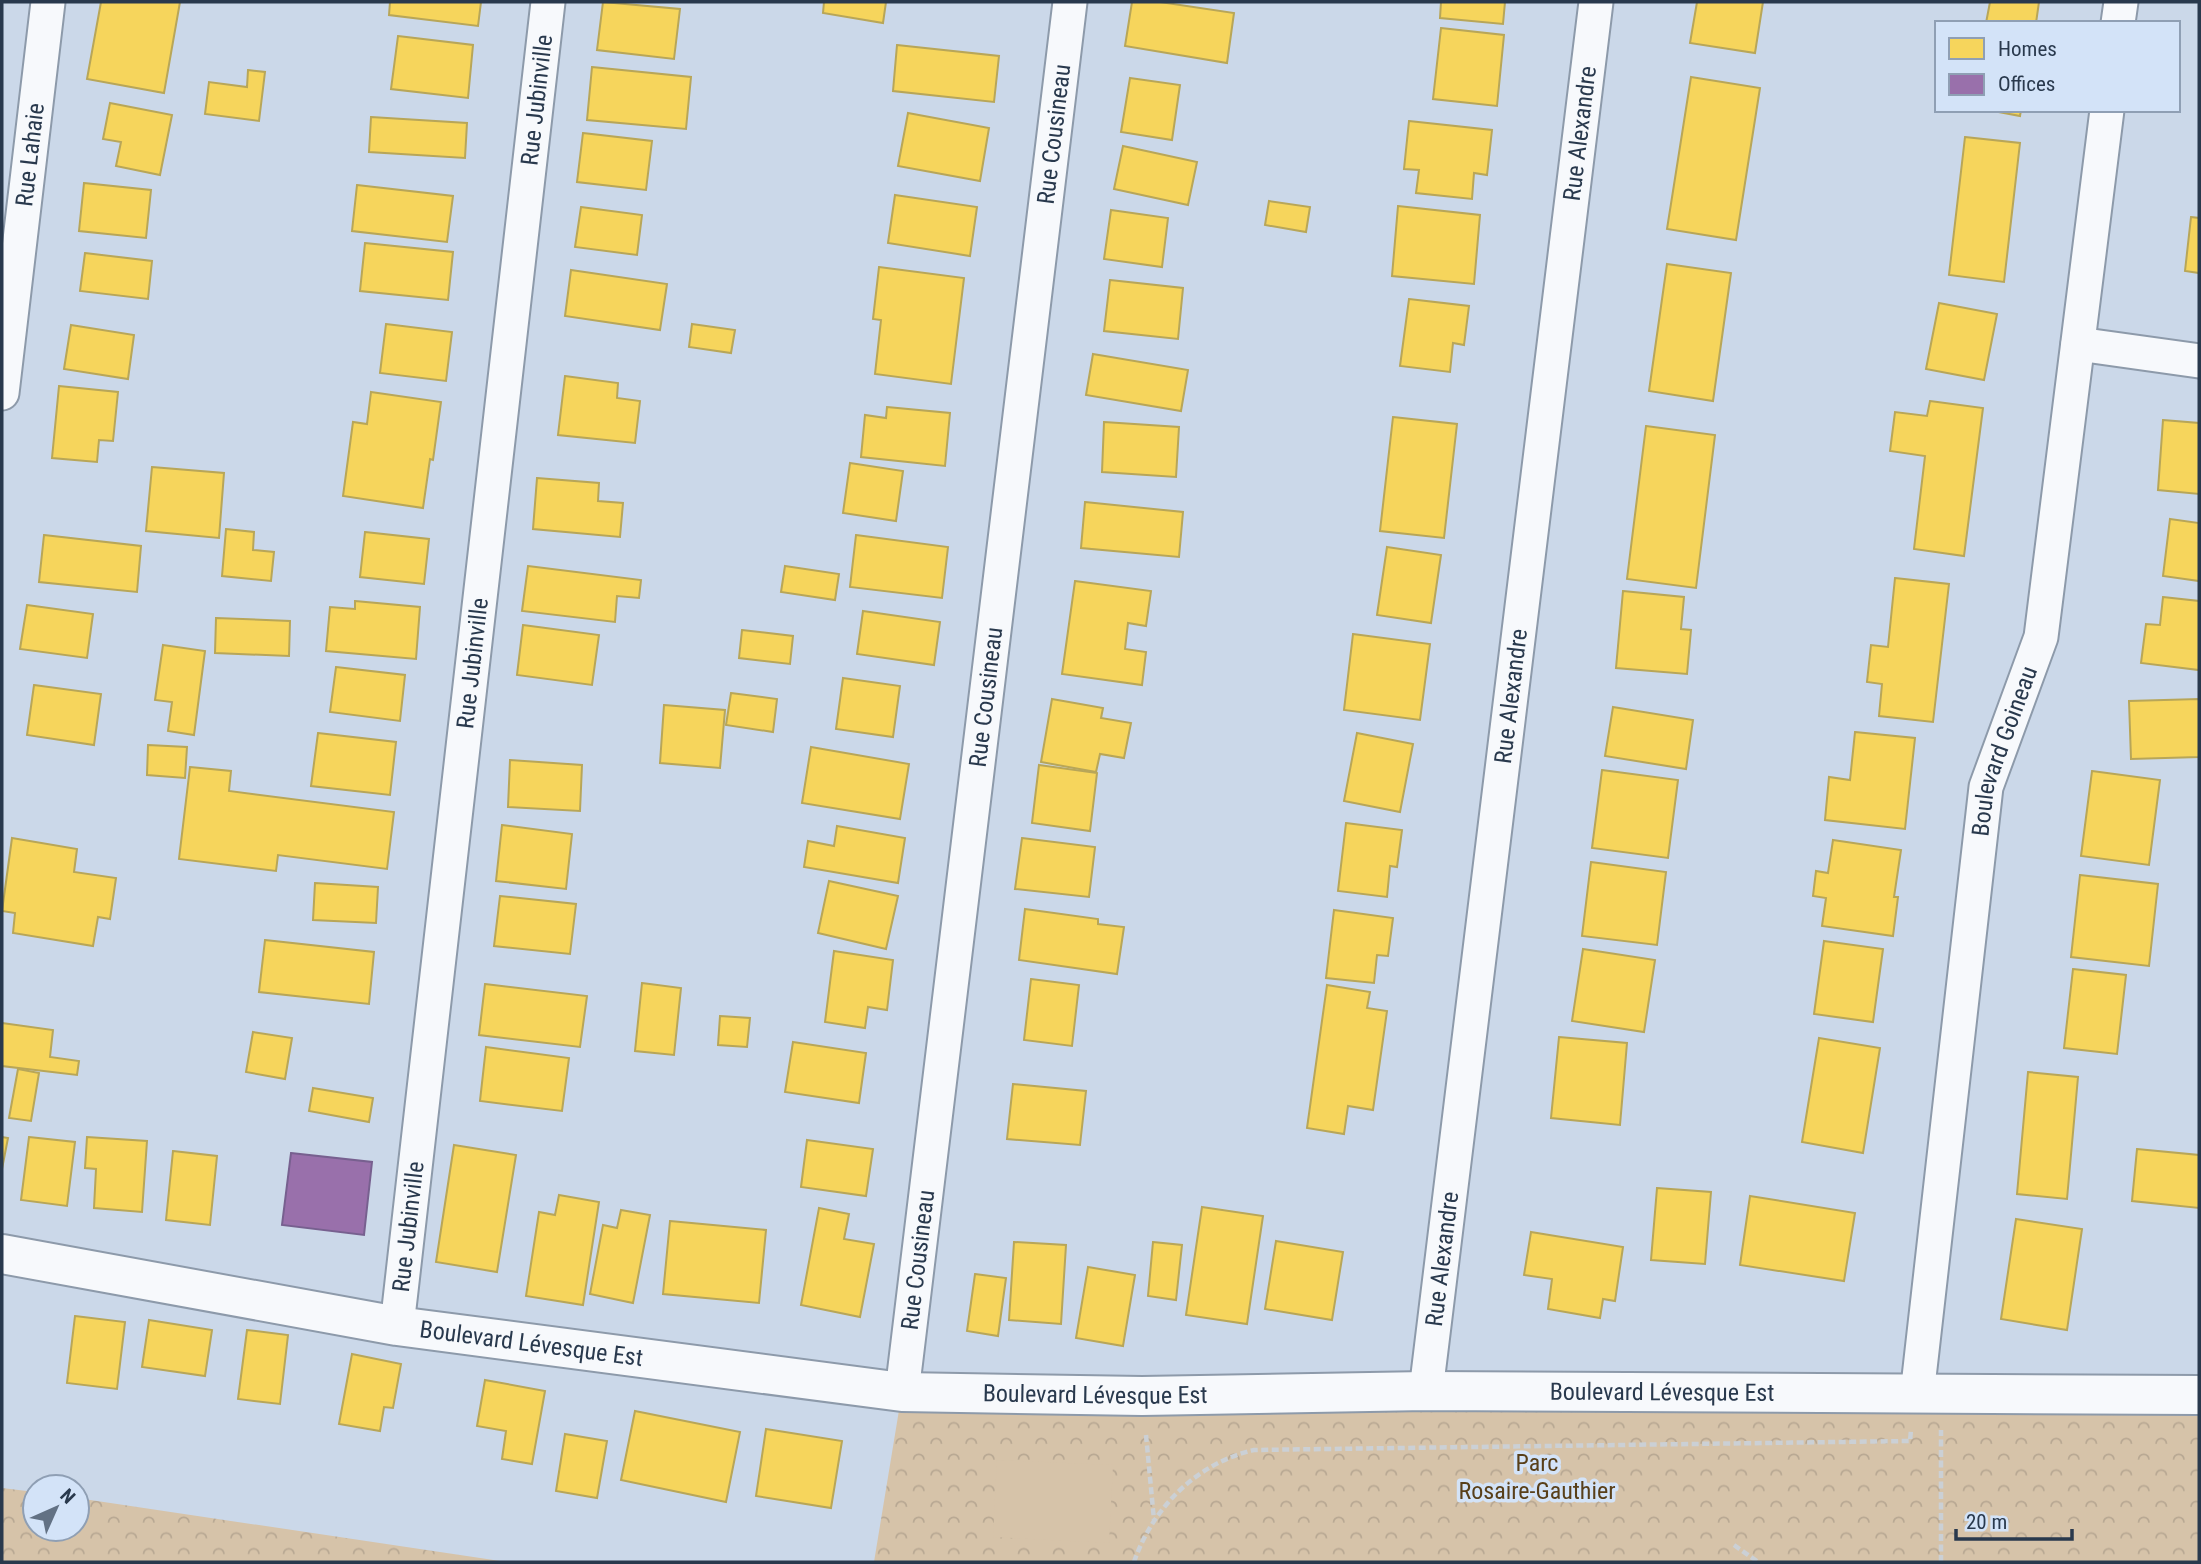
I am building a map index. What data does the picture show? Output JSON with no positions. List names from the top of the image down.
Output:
{
  "streets": {
    "street": [
      "Rue Jubinville",
      "Rue Cousineau",
      "Rue Alexandre",
      "Rue Lahaie",
      "Boulevard Goineau",
      "Boulevard Lévesque Est"
    ]
  },
  "crossings": [
    ["Rue Jubinville", "Boulevard Lévesque Est"],
    ["Rue Cousineau", "Boulevard Lévesque Est"],
    ["Rue Alexandre", "Boulevard Lévesque Est"],
    ["Boulevard Goineau", "Boulevard Lévesque Est"]
  ],
  "parks": ["Parc Rosaire-Gauthier"],
  "legend": ["Homes", "Offices"],
  "scale_bar": "20 m",
  "north": "top right"
}
